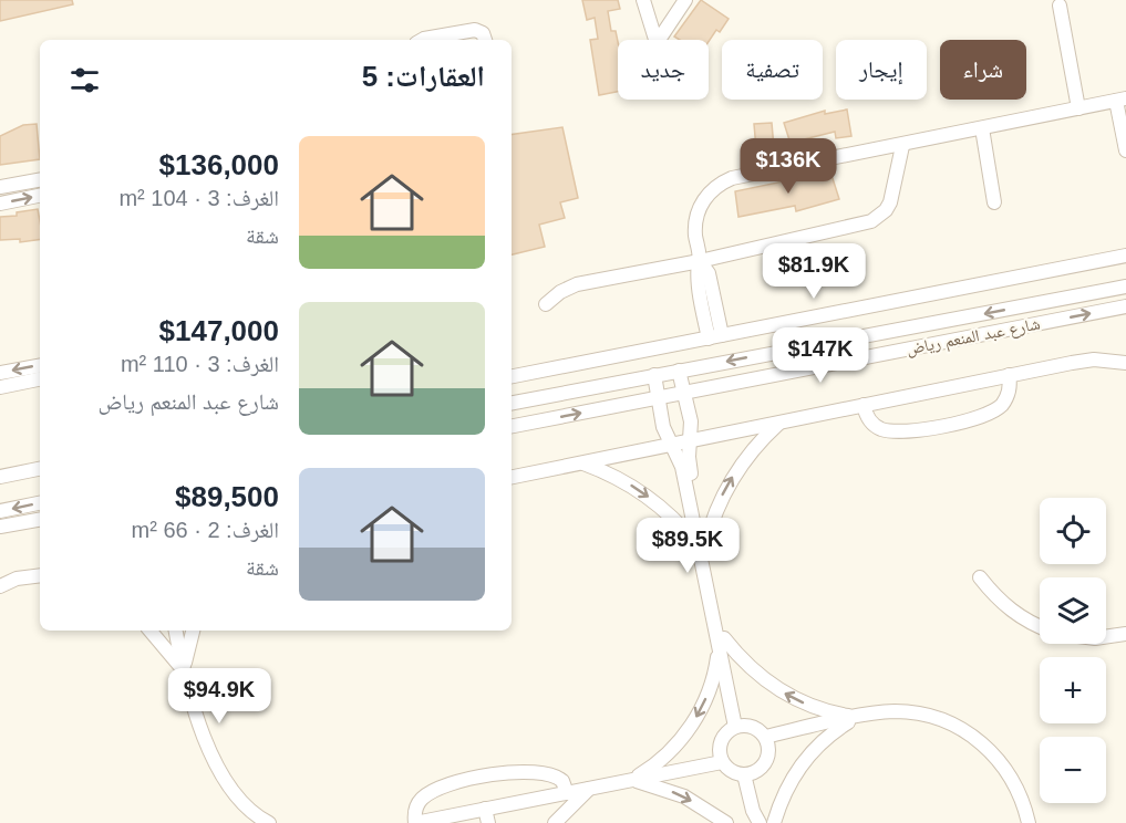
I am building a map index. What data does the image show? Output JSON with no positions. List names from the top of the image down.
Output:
{
  "streets": {
    "street": ["شارع عبد المنعم رياض"]
  },
  "page": {
    "chip": [
      "شراء",
      "إيجار",
      "تصفية",
      "جديد"
    ],
    "heading": "العقارات: 5",
    "list": [
      {
        "name": "$136,000",
        "note": "الغرف: 3 · 104 m² · شقة"
      },
      {
        "name": "$147,000",
        "note": "الغرف: 3 · 110 m² · شارع عبد المنعم رياض"
      },
      {
        "name": "$89,500",
        "note": "الغرف: 2 · 66 m² · شقة"
      }
    ],
    "price": [
      "$136K",
      "$81.9K",
      "$147K",
      "$89.5K",
      "$94.9K"
    ],
    "map_buttons": ["+", "−"]
  }
}
